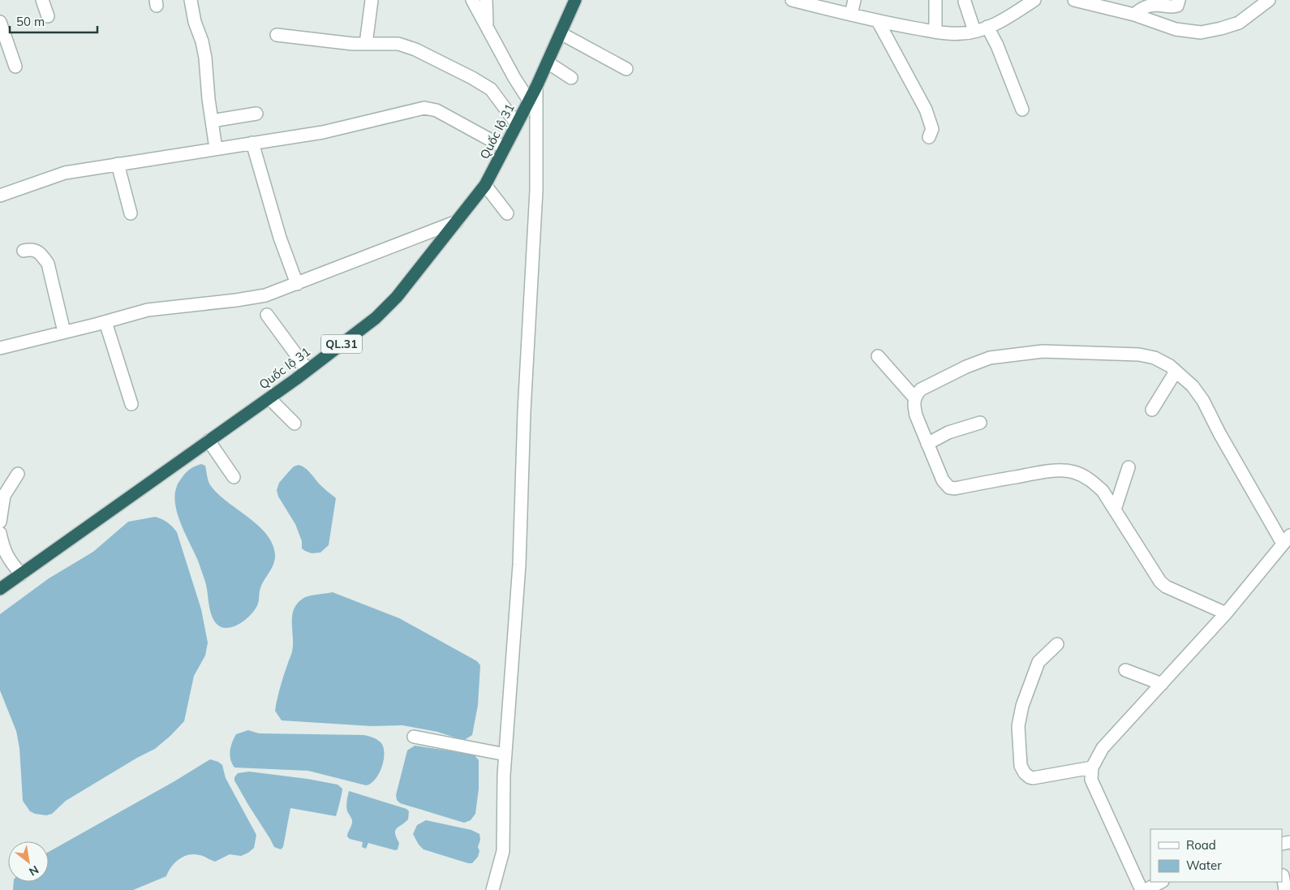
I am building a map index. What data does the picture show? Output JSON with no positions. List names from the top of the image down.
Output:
{
  "streets": {
    "highway": ["Quốc lộ 31", "QL.31"]
  },
  "legend": ["Road", "Water"],
  "scale_bar": "50 m",
  "north": "bottom right"
}
